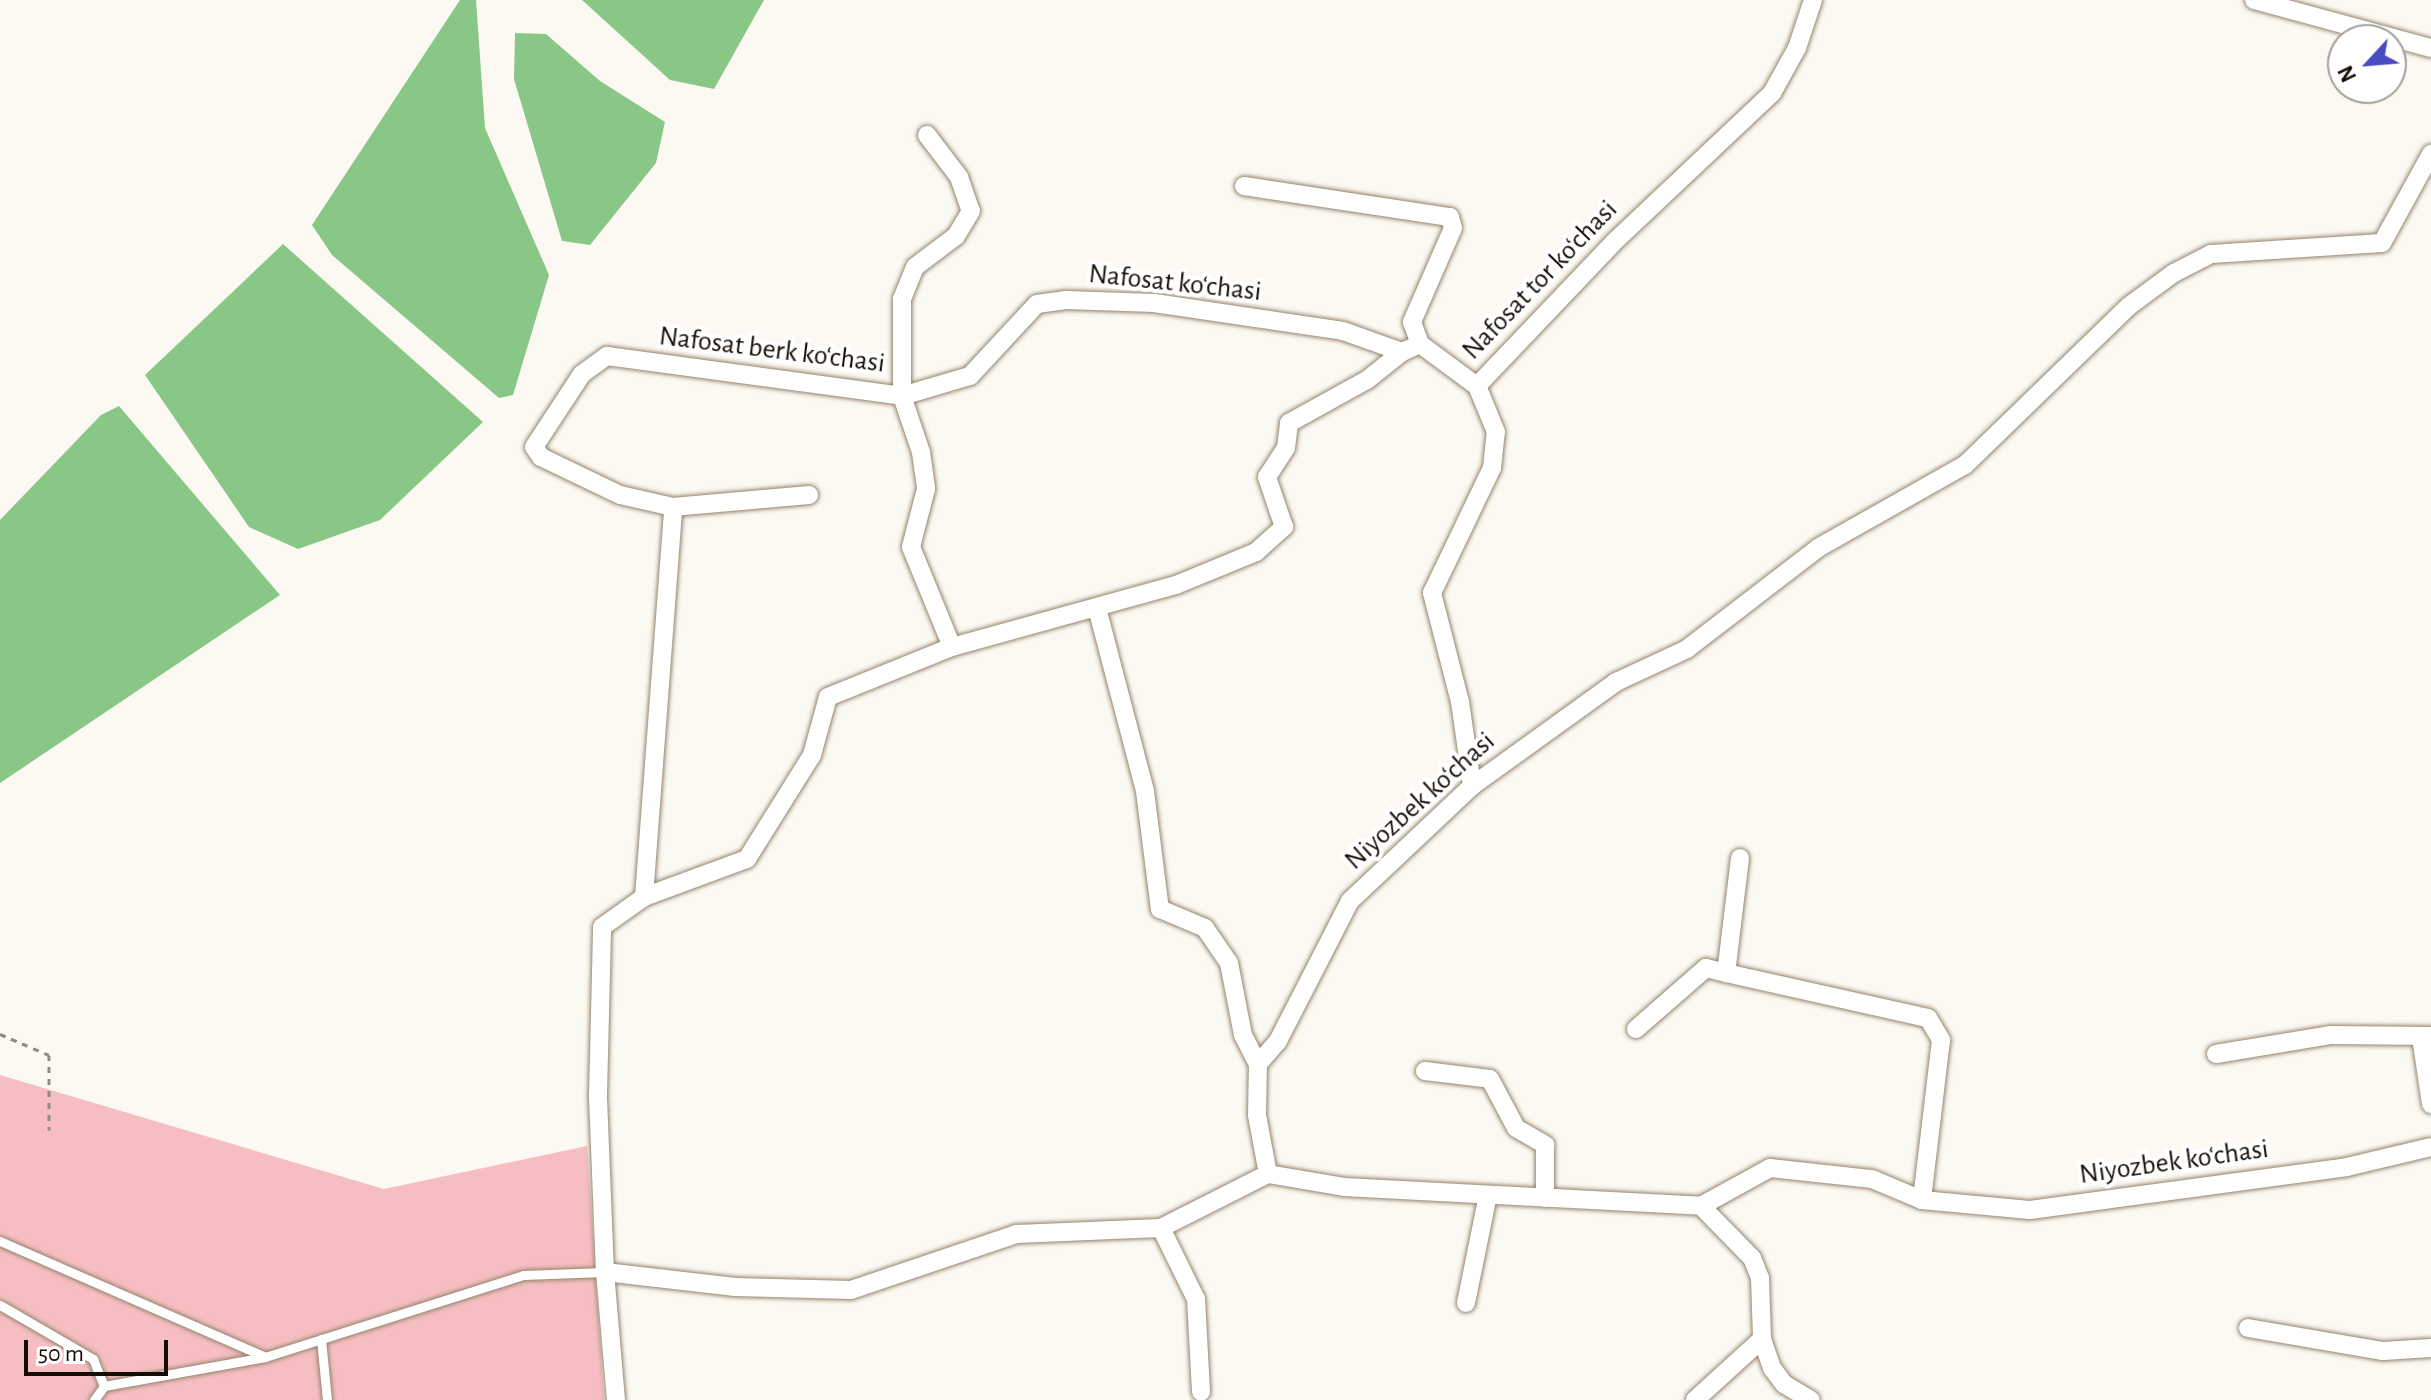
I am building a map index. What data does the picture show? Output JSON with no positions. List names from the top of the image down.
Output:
{
  "streets": {
    "street": [
      "Nafosat tor ko‘chasi",
      "Nafosat ko‘chasi",
      "Nafosat berk ko‘chasi",
      "Niyozbek ko‘chasi"
    ]
  },
  "crossings": [
    ["Nafosat tor ko‘chasi", "Niyozbek ko‘chasi"],
    ["Nafosat ko‘chasi", "Nafosat berk ko‘chasi"]
  ],
  "scale_bar": "50 m",
  "north": "bottom left"
}
